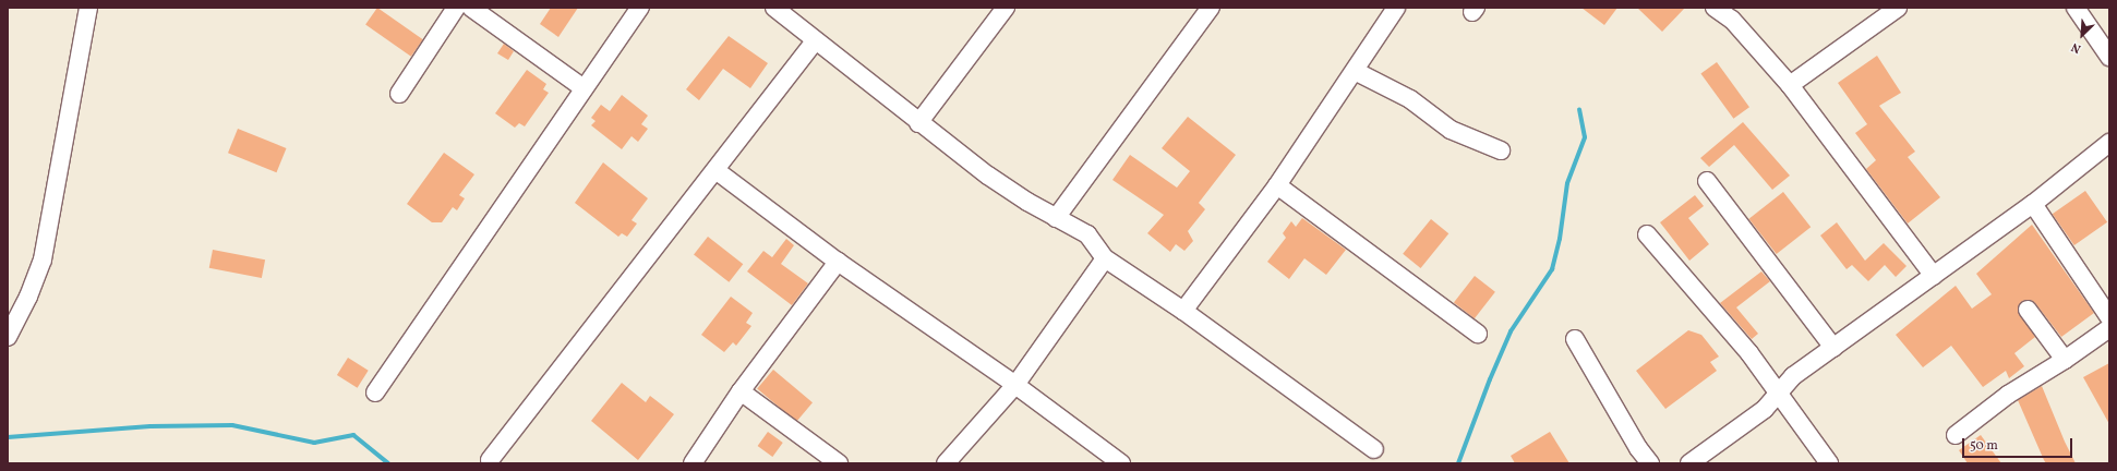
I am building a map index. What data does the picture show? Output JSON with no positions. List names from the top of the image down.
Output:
{
  "scale_bar": "50 m",
  "north": "bottom left"
}
